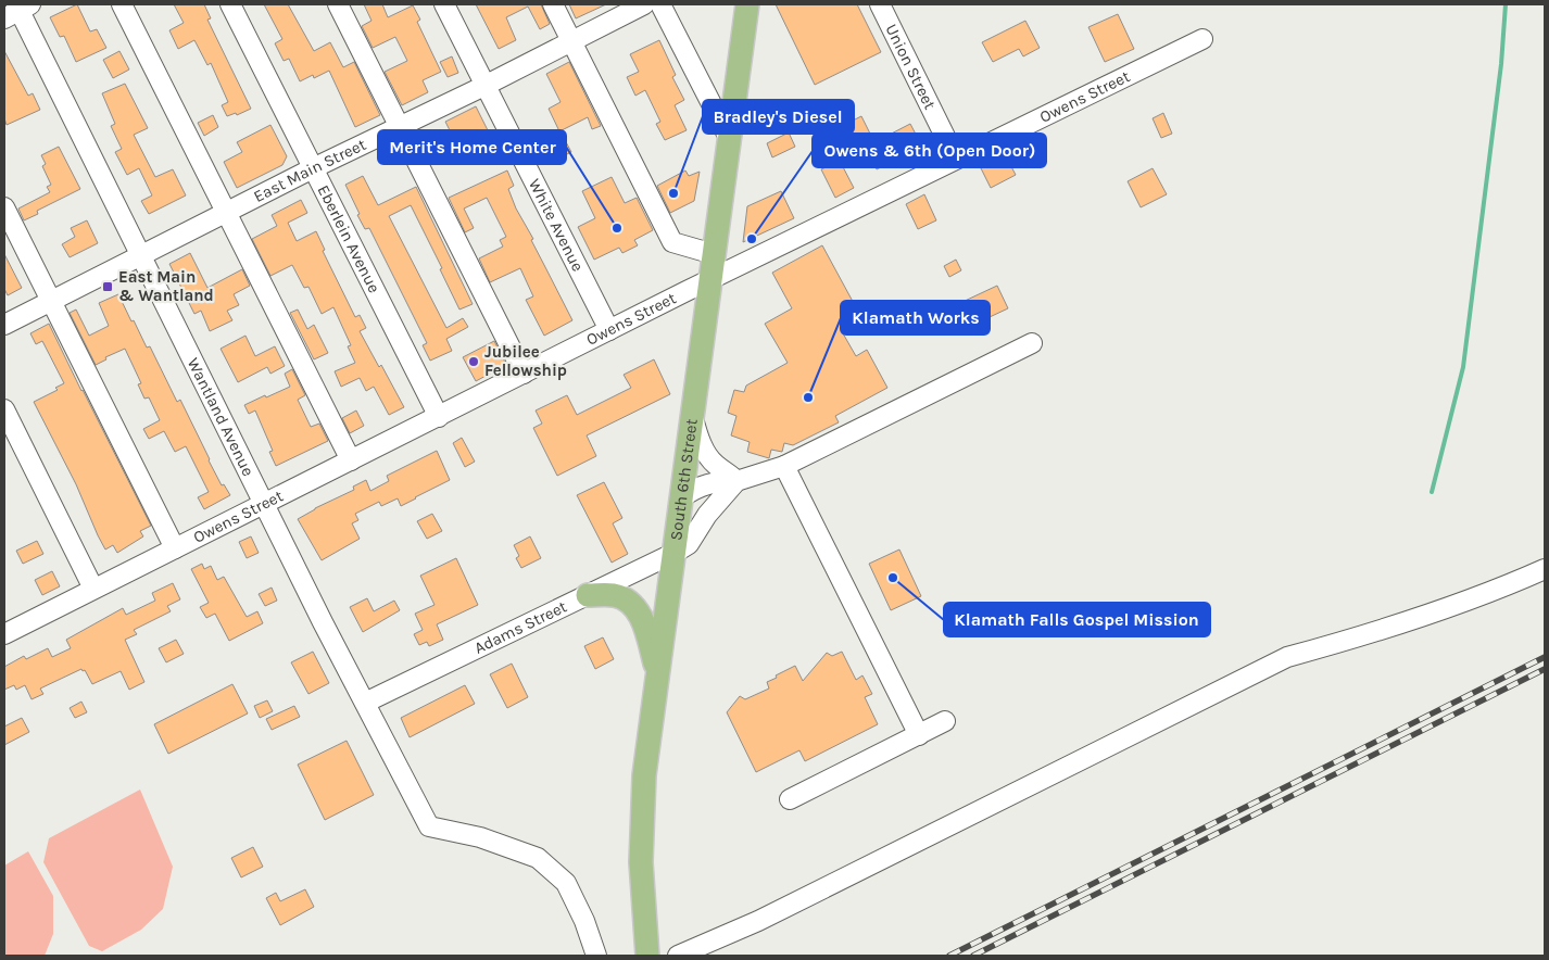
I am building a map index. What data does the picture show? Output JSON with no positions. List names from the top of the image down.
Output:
{
  "streets": {
    "main road": ["South 6th Street"],
    "street": [
      "Union Street",
      "Owens Street",
      "East Main Street",
      "White Avenue",
      "Eberlein Avenue",
      "Wantland Avenue",
      "Adams Street"
    ]
  },
  "crossings": [
    ["Union Street", "Owens Street"],
    ["Owens Street", "White Avenue"],
    ["Owens Street", "Eberlein Avenue"],
    ["Owens Street", "Wantland Avenue"],
    ["Owens Street", "South 6th Street"],
    ["East Main Street", "White Avenue"],
    ["East Main Street", "Eberlein Avenue"],
    ["East Main Street", "Wantland Avenue"],
    ["Wantland Avenue", "Adams Street"],
    ["South 6th Street", "Adams Street"]
  ],
  "places": {
    "other": [
      "Bradley's Diesel",
      "Merit's Home Center",
      "Owens & 6th (Open Door)",
      "Jubilee Fellowship",
      "Klamath Works",
      "Klamath Falls Gospel Mission"
    ],
    "transit": ["East Main & Wantland"]
  }
}
